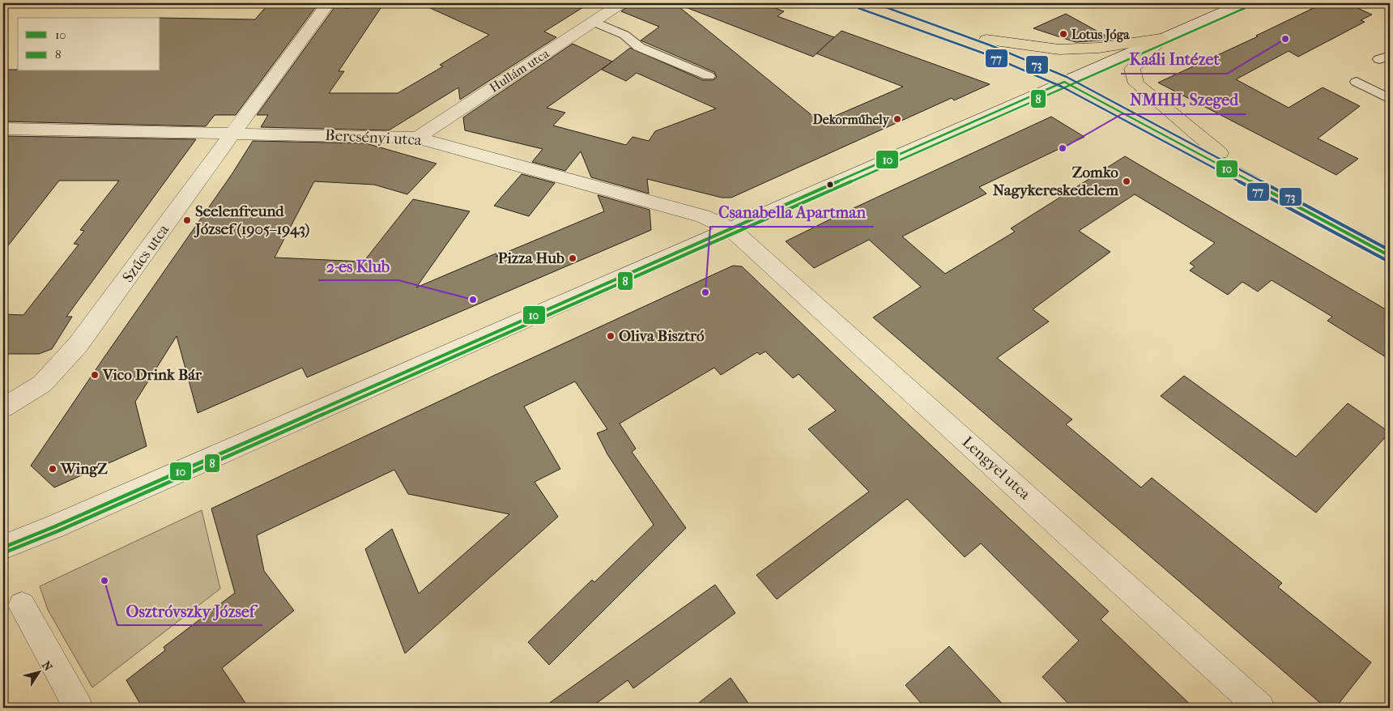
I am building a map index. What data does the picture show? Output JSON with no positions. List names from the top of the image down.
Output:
{
  "streets": {
    "street": [
      "Hullám utca",
      "Bercsényi utca",
      "Szűcs utca",
      "Lengyel utca"
    ]
  },
  "crossings": [
    ["Hullám utca", "Bercsényi utca"],
    ["Bercsényi utca", "Szűcs utca"],
    ["Bercsényi utca", "Lengyel utca"]
  ],
  "places": [
    "Lotus Jóga",
    "Kaáli Intézet",
    "Dekorműhely",
    "NMHH, Szeged",
    "Zomko Nagykereskedelem",
    "Seelenfreund József (1905–1943)",
    "Pizza Hub",
    "Csanabella Apartman",
    "2-es Klub",
    "Oliva Bisztró",
    "Vico Drink Bár",
    "WingZ",
    "Osztróvszky József"
  ],
  "lines": [
    "transit line 73",
    "transit line 8",
    "transit line 77",
    "transit line 10"
  ],
  "legend": ["10", "8"],
  "north": "top right"
}
